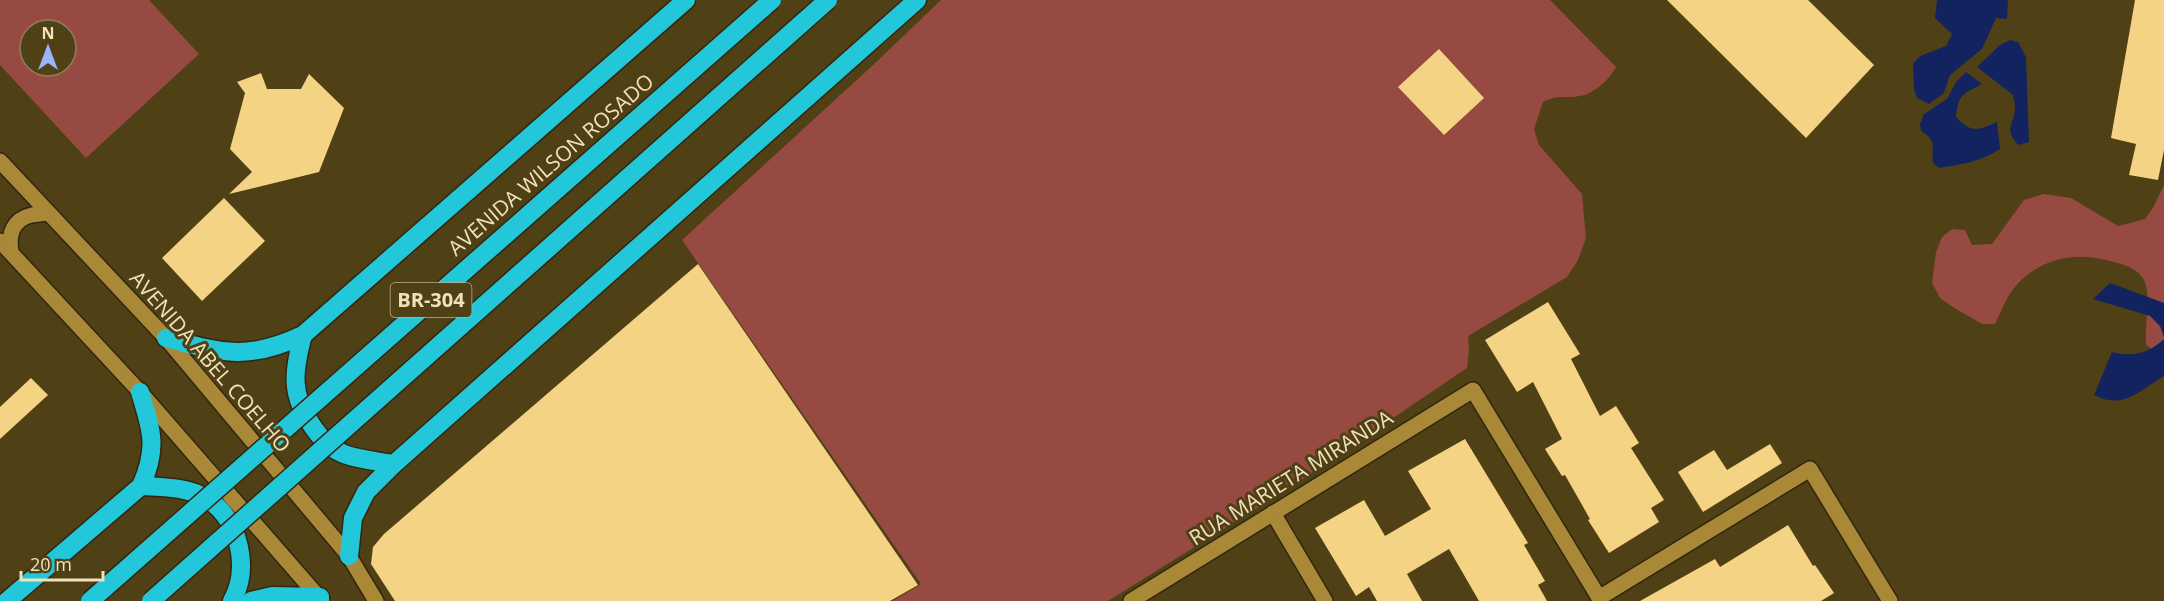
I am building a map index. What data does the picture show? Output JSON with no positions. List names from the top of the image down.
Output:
{
  "streets": {
    "highway": ["AVENIDA WILSON ROSADO", "BR-304"],
    "street": ["AVENIDA ABEL COELHO", "RUA MARIETA MIRANDA"]
  },
  "scale_bar": "20 m",
  "north": "top"
}
